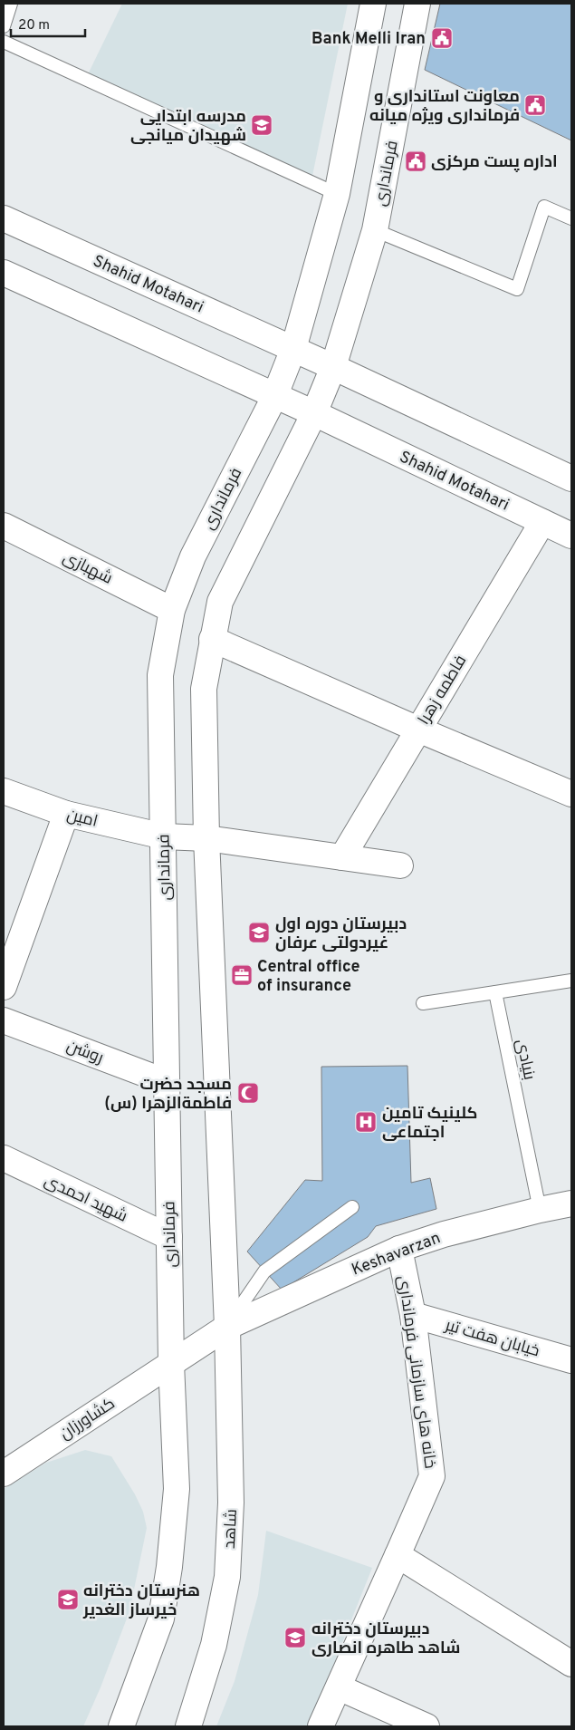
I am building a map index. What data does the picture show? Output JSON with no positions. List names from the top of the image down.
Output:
{
  "streets": {
    "main road": [
      "فرمانداری",
      "Shahid Motahari",
      "شهبازی",
      "فاطمه زهرا",
      "امین",
      "روشن",
      "شهید احمدی",
      "Keshavarzan",
      "خیابان هفت تیر",
      "خانه های سازمانی فرمانداری",
      "کشاورزان",
      "شاهد"
    ],
    "lane": ["بنیادی"]
  },
  "crossings": [
    ["فرمانداری", "Shahid Motahari"],
    ["فرمانداری", "شهبازی"],
    ["فرمانداری", "امین"],
    ["فرمانداری", "روشن"],
    ["فرمانداری", "شهید احمدی"],
    ["فرمانداری", "Keshavarzan"],
    ["فرمانداری", "کشاورزان"],
    ["Shahid Motahari", "فاطمه زهرا"],
    ["بنیادی", "Keshavarzan"],
    ["Keshavarzan", "خانه های سازمانی فرمانداری"],
    ["Keshavarzan", "کشاورزان"],
    ["Keshavarzan", "شاهد"],
    ["خیابان هفت تیر", "خانه های سازمانی فرمانداری"]
  ],
  "places": {
    "public building": ["Bank Melli Iran", "معاونت استانداری و فرمانداری ویژه میانه", "اداره پست مرکزی"],
    "school or university": [
      "مدرسه ابتدایی شهیدان میانجی",
      "دبیرستان دوره اول غیردولتی عرفان",
      "هنرستان دخترانه خیرساز الغدیر",
      "دبیرستان دخترانه شاهد طاهره انصاری"
    ],
    "office": ["Central office of insurance"],
    "mosque": ["مسجد حضرت فاطمةالزهرا (س)"],
    "hospital": ["کلینیک تامین اجتماعی"]
  },
  "scale_bar": "20 m"
}
